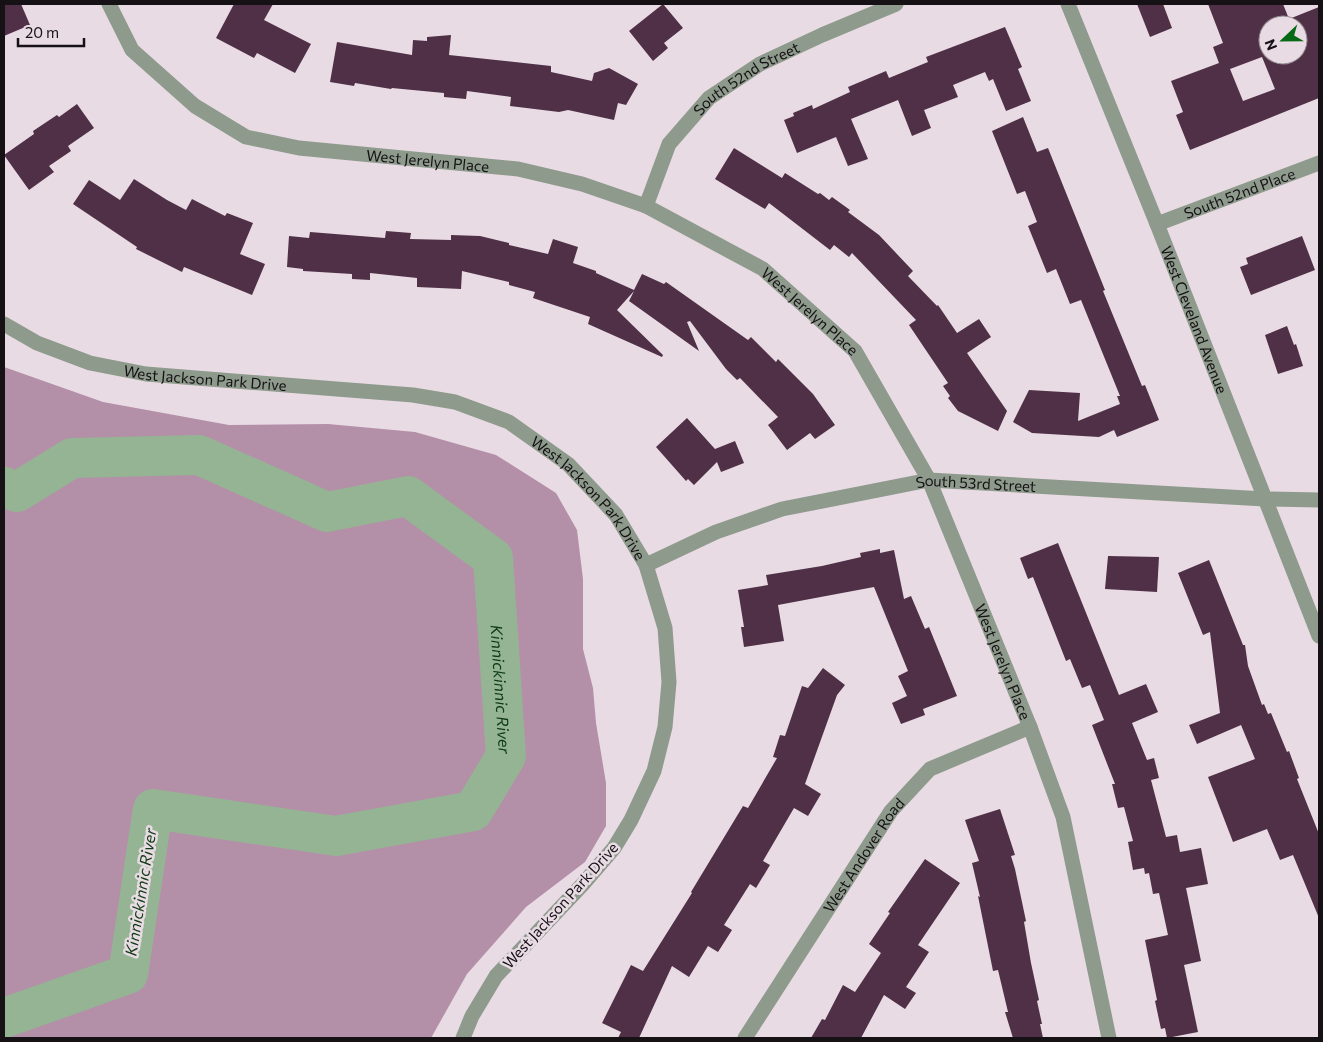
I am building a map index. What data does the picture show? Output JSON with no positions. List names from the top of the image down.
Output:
{
  "streets": {
    "street": [
      "South 52nd Street",
      "West Jerelyn Place",
      "South 52nd Place",
      "West Cleveland Avenue",
      "West Jackson Park Drive",
      "South 53rd Street",
      "West Andover Road"
    ]
  },
  "crossings": [
    ["South 52nd Street", "West Jerelyn Place"],
    ["West Jerelyn Place", "South 53rd Street"],
    ["West Jerelyn Place", "West Andover Road"],
    ["South 52nd Place", "West Cleveland Avenue"],
    ["West Cleveland Avenue", "South 53rd Street"],
    ["West Jackson Park Drive", "South 53rd Street"]
  ],
  "water": ["Kinnickinnic River"],
  "scale_bar": "20 m",
  "north": "left"
}
